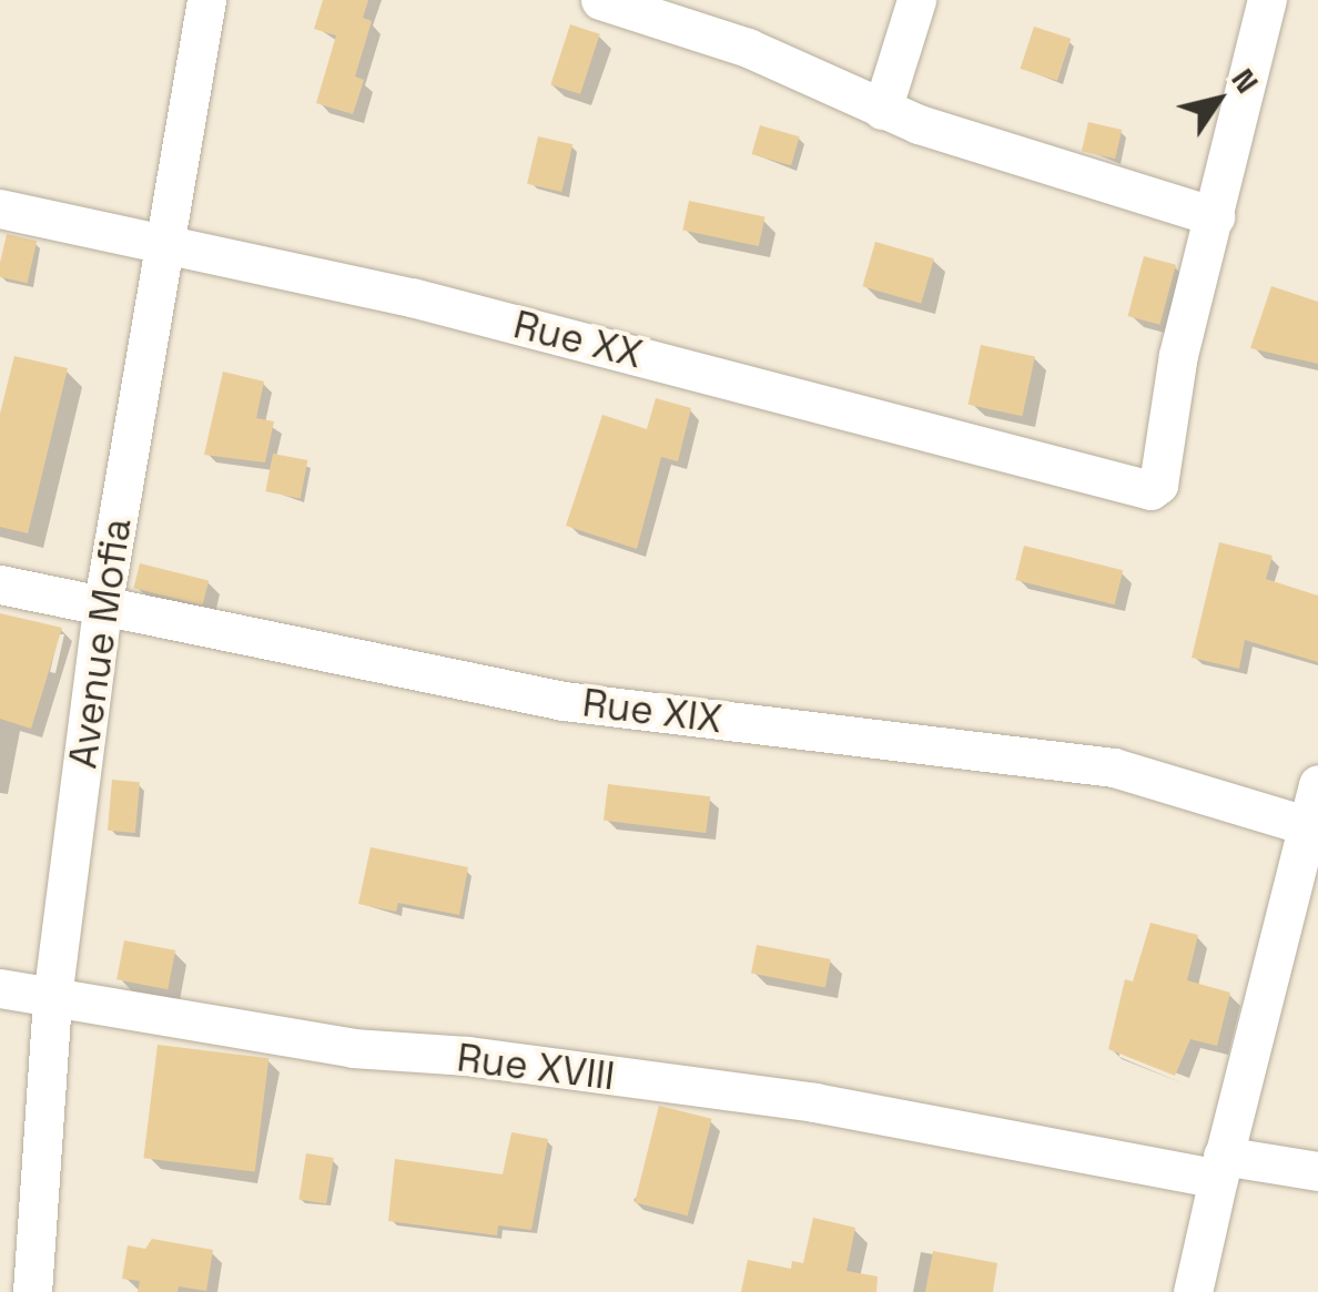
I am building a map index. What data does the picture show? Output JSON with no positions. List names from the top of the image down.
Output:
{
  "streets": {
    "street": [
      "Rue XX",
      "Avenue Mofia",
      "Rue XIX",
      "Rue XVIII"
    ]
  },
  "crossings": [
    ["Rue XX", "Avenue Mofia"],
    ["Avenue Mofia", "Rue XIX"],
    ["Avenue Mofia", "Rue XVIII"]
  ],
  "north": "top right"
}
